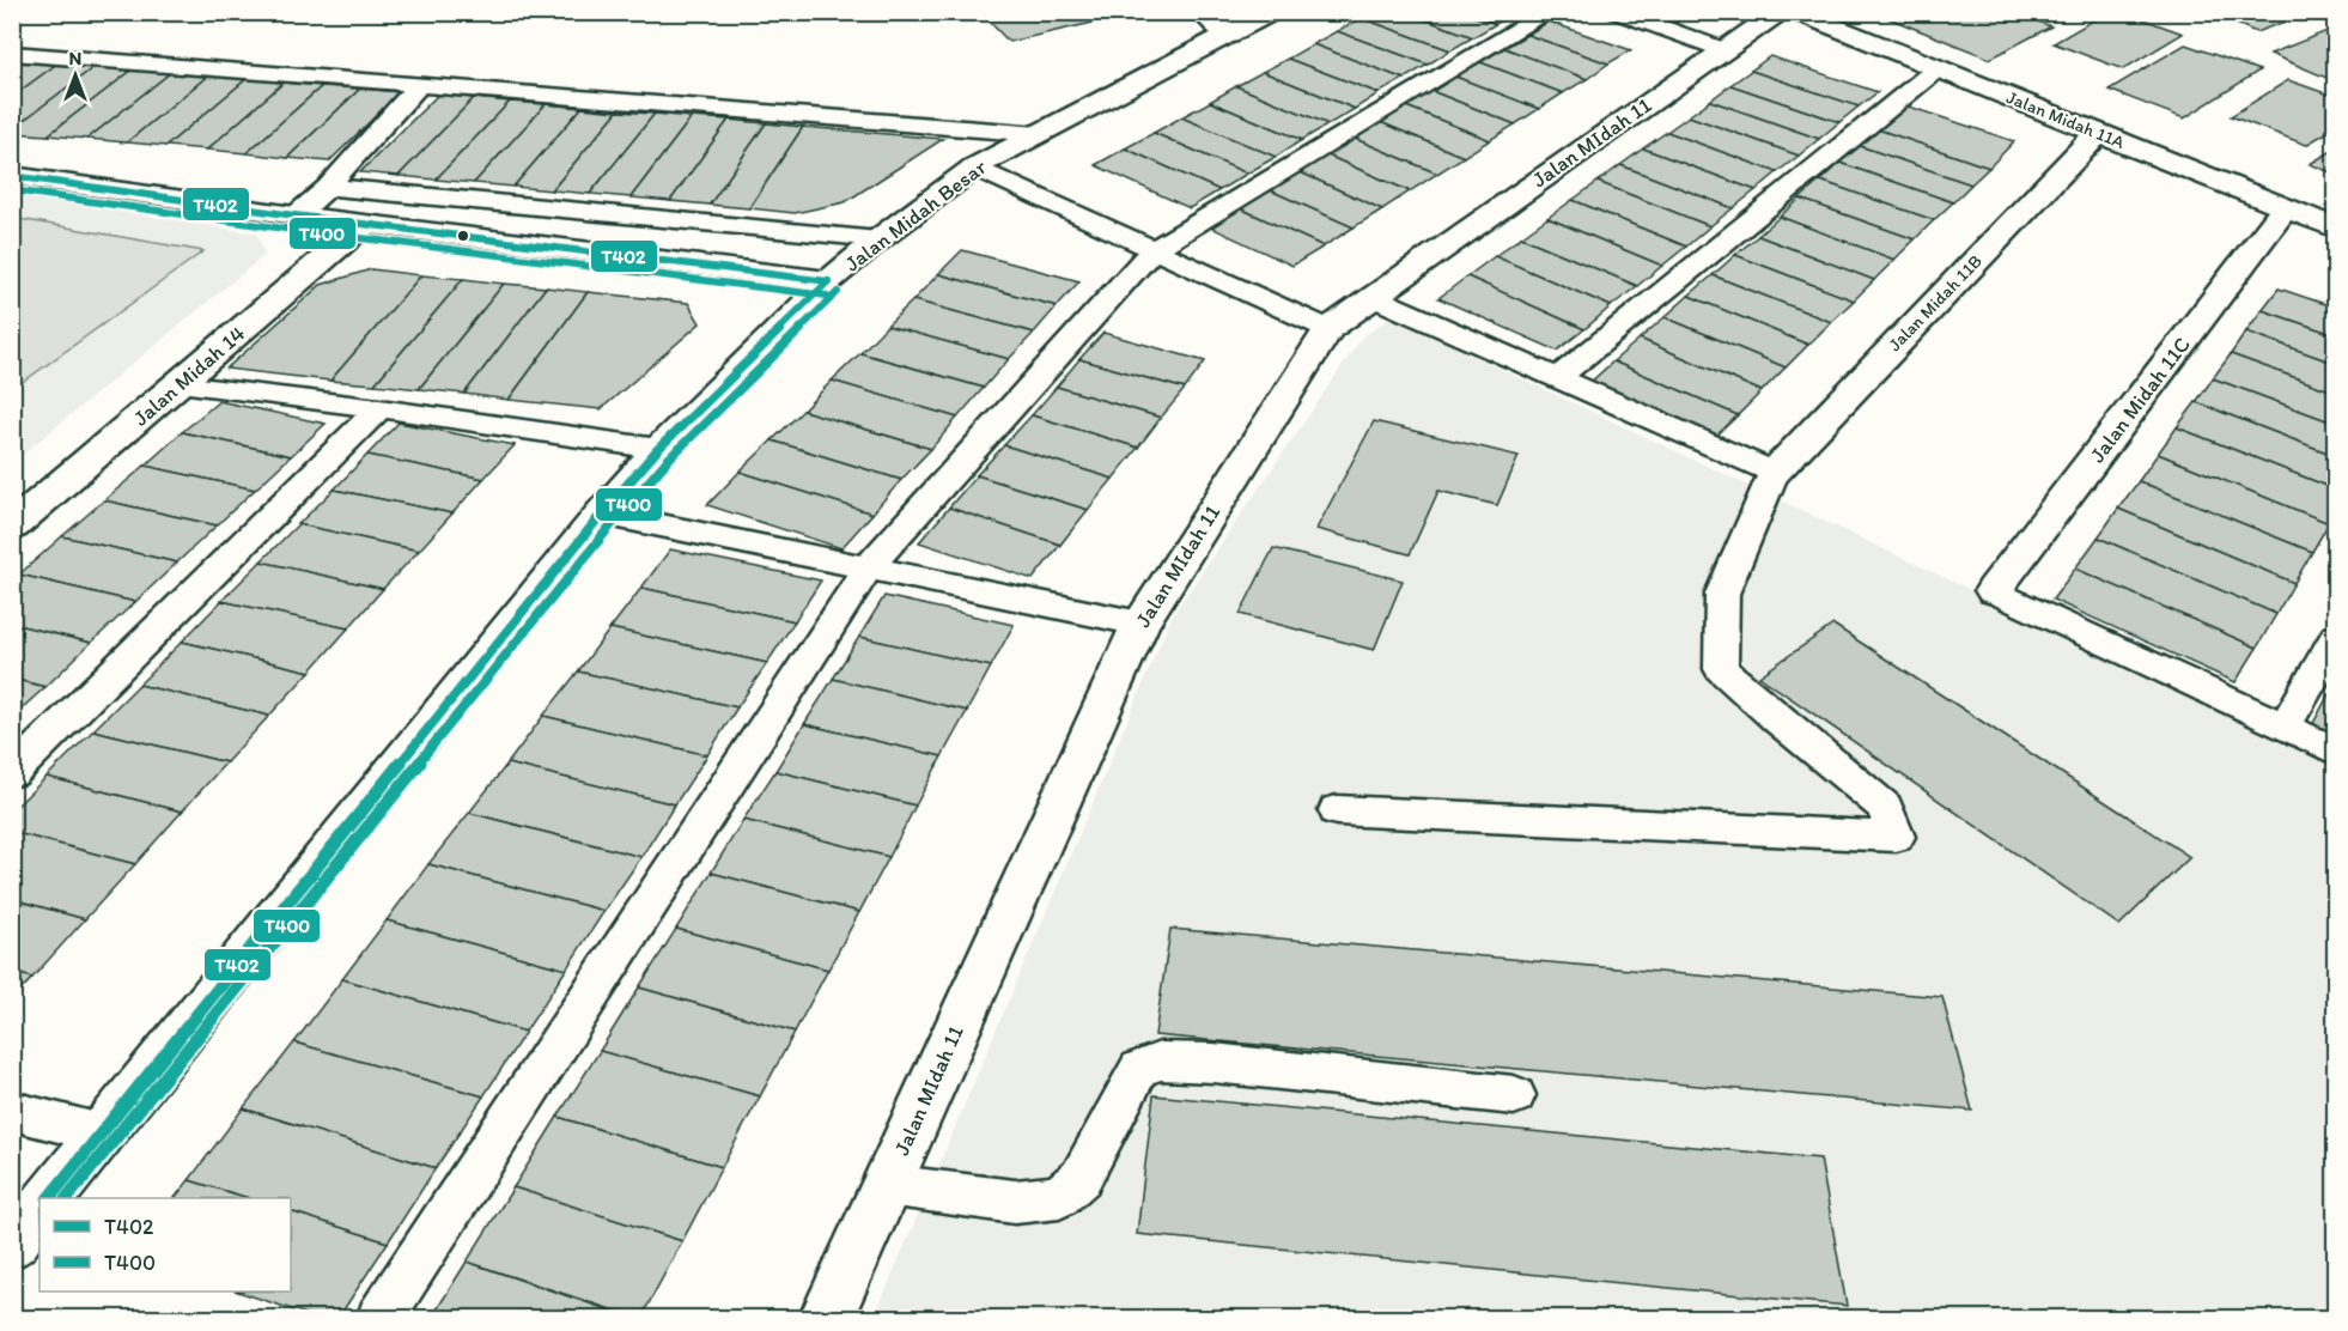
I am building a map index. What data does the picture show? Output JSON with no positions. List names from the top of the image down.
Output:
{
  "streets": {
    "street": [
      "Jalan Midah 11A",
      "Jalan MIdah 11",
      "Jalan Midah Besar",
      "Jalan Midah 11B",
      "Jalan Midah 14",
      "Jalan Midah 11C"
    ]
  },
  "crossings": [
    ["Jalan Midah 11A", "Jalan Midah 11B"],
    ["Jalan Midah 11A", "Jalan Midah 11C"]
  ],
  "lines": ["transit line T402", "transit line T400"],
  "legend": ["T402", "T400"],
  "north": "top"
}
